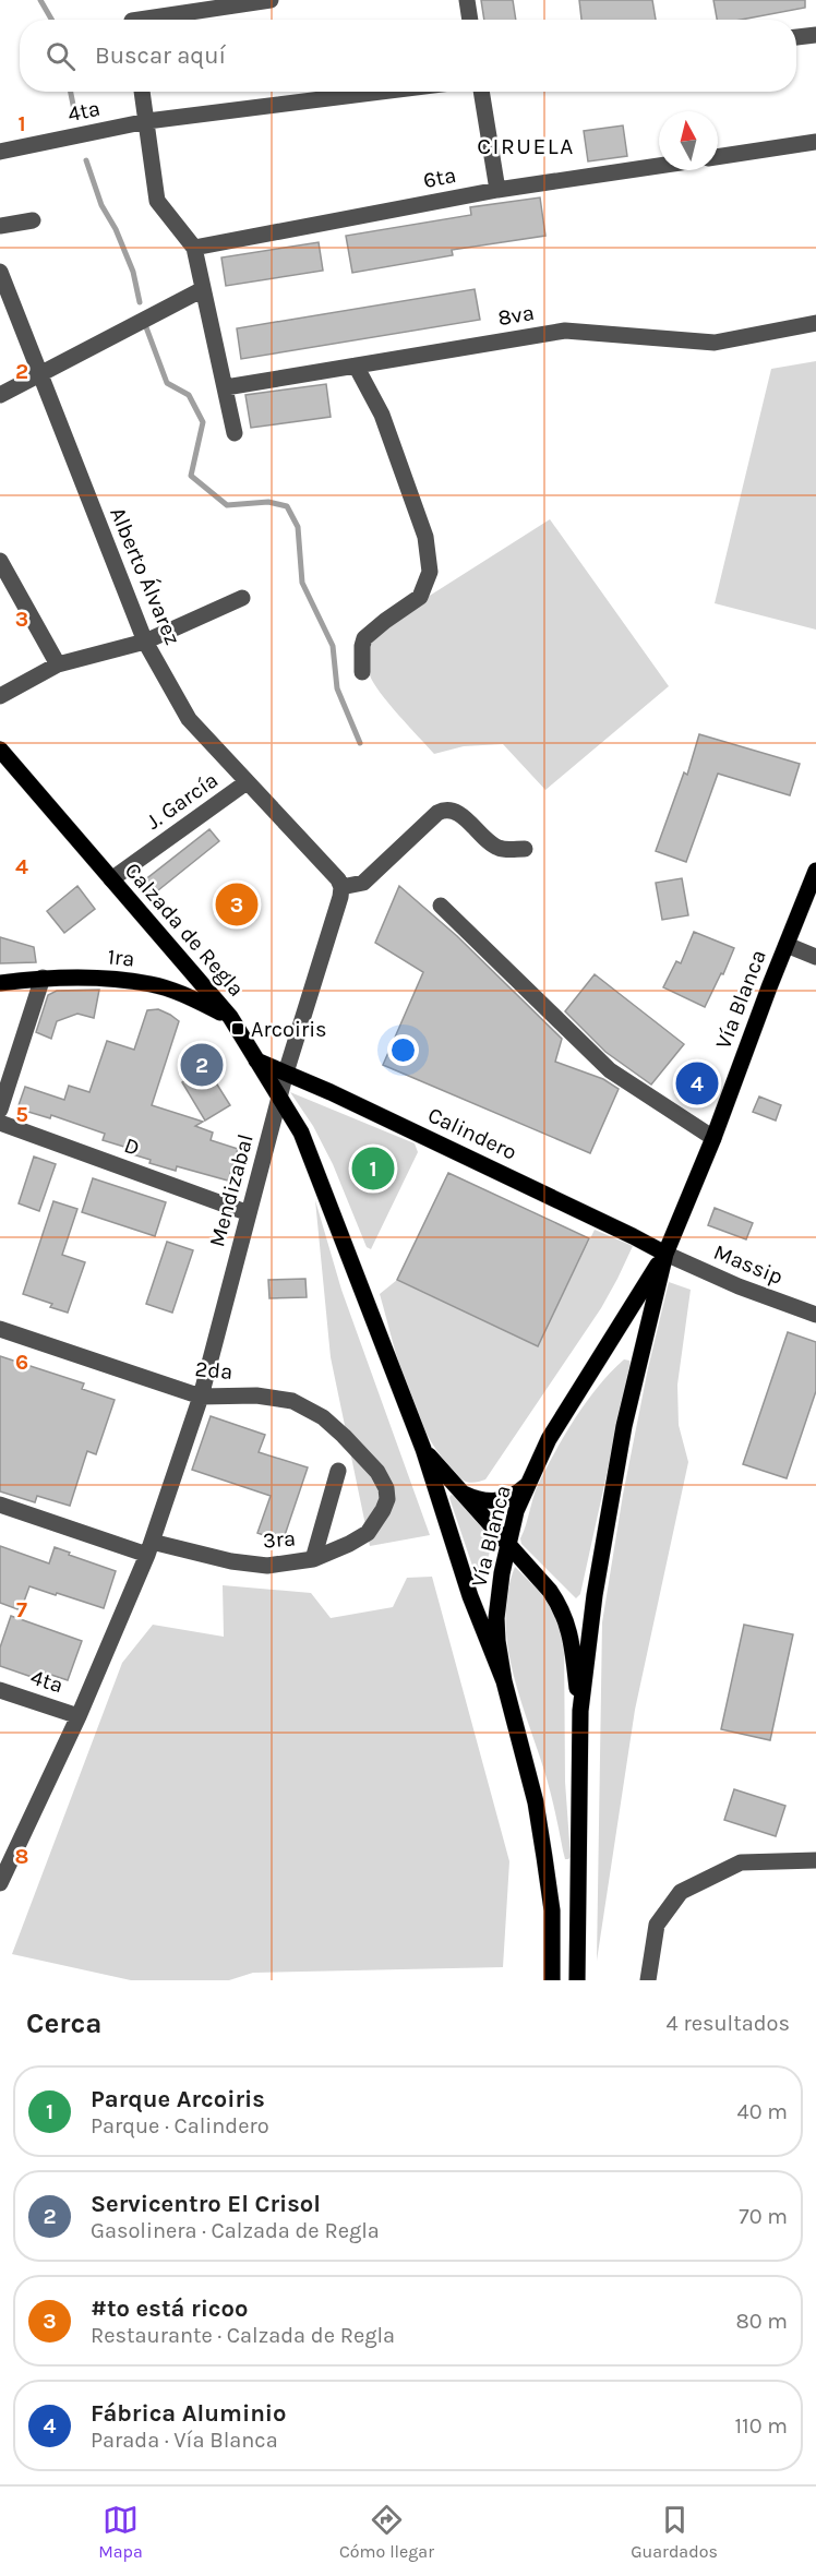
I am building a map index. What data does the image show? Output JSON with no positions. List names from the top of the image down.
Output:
{
  "streets": {
    "main road": [
      "Calzada de Regla",
      "1ra",
      "Vía Blanca",
      "Calindero"
    ],
    "street": [
      "4ta",
      "6ta",
      "8va",
      "Alberto Álvarez",
      "J. García",
      "D",
      "Mendizabal",
      "Massip",
      "2da",
      "3ra"
    ]
  },
  "crossings": [
    ["4ta", "Mendizabal"],
    ["Alberto Álvarez", "J. García"],
    ["Alberto Álvarez", "Mendizabal"],
    ["J. García", "Calzada de Regla"],
    ["Calzada de Regla", "1ra"],
    ["Calzada de Regla", "Vía Blanca"],
    ["Calzada de Regla", "Calindero"],
    ["Calzada de Regla", "Mendizabal"],
    ["Vía Blanca", "Calindero"],
    ["Vía Blanca", "Massip"],
    ["Calindero", "Mendizabal"],
    ["Calindero", "Massip"],
    ["D", "Mendizabal"],
    ["Mendizabal", "2da"],
    ["Mendizabal", "3ra"],
    ["2da", "3ra"]
  ],
  "districts": ["CIRUELA"],
  "places": {
    "transit": ["Arcoiris"]
  },
  "north": "top",
  "page": {
    "search": "Buscar aquí",
    "pins": [
      "3",
      "2",
      "4",
      "1"
    ],
    "heading": ["Cerca", "4 resultados"],
    "list": [
      {
        "mark": "1",
        "name": "Parque Arcoiris",
        "note": "Parque · Calindero",
        "value": "40 m"
      },
      {
        "mark": "2",
        "name": "Servicentro El Crisol",
        "note": "Gasolinera · Calzada de Regla",
        "value": "70 m"
      },
      {
        "mark": "3",
        "name": "#to está ricoo",
        "note": "Restaurante · Calzada de Regla",
        "value": "80 m"
      },
      {
        "mark": "4",
        "name": "Fábrica Aluminio",
        "note": "Parada · Vía Blanca",
        "value": "110 m"
      }
    ],
    "nav": ["Mapa", "Cómo llegar", "Guardados"]
  },
  "grid": {
    "rows": [
      "1",
      "2",
      "3",
      "4",
      "5",
      "6",
      "7",
      "8"
    ]
  }
}
